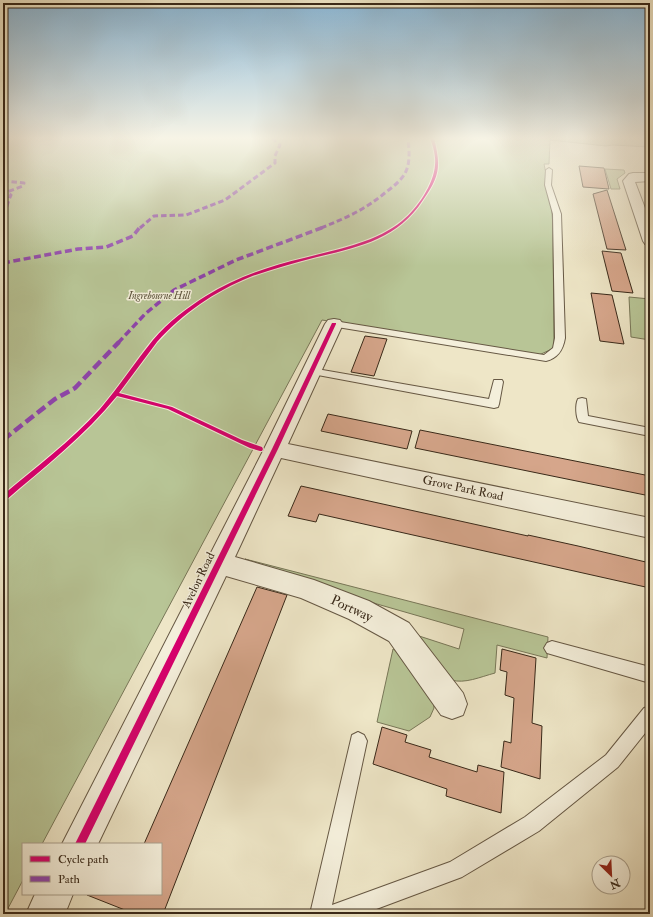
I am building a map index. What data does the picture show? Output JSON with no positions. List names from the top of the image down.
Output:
{
  "streets": {
    "street": ["Grove Park Road", "Avelon Road", "Portway"]
  },
  "crossings": [
    ["Grove Park Road", "Avelon Road"],
    ["Avelon Road", "Portway"]
  ],
  "parks": ["Ingrebourne Hill"],
  "legend": ["Cycle path", "Path"],
  "north": "bottom right"
}
